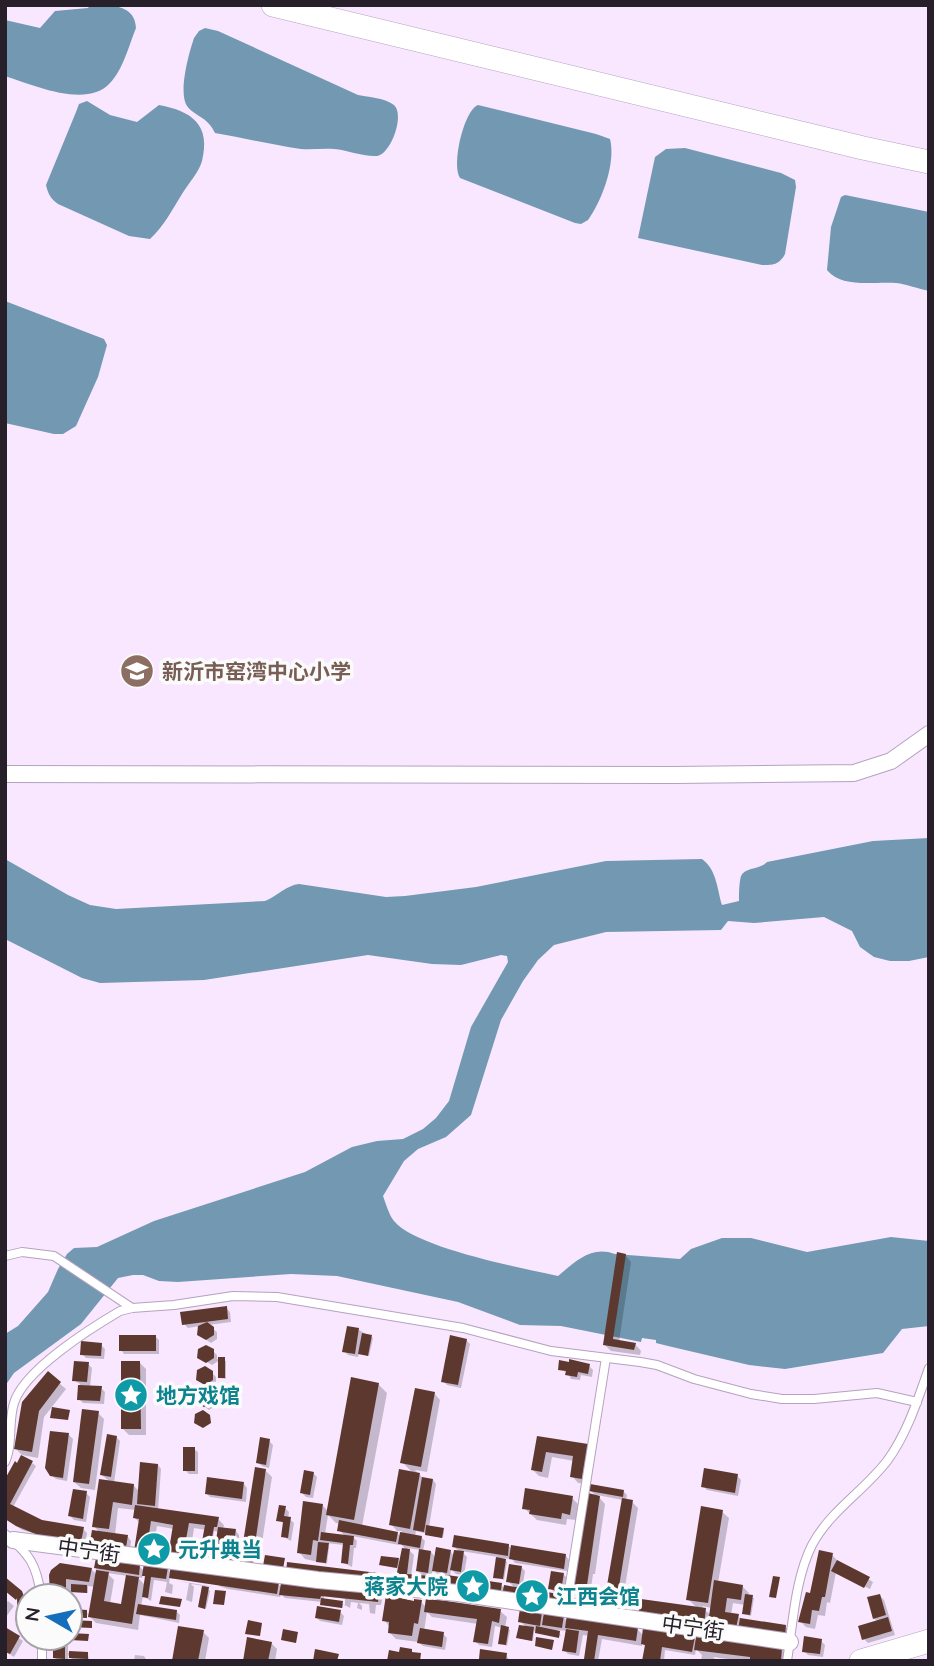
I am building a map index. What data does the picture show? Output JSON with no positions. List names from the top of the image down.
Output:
{
  "streets": {
    "street": ["中宁街"]
  },
  "places": {
    "school or university": ["新沂市窑湾中心小学"],
    "place": [
      "地方戏馆",
      "元升典当",
      "蒋家大院",
      "江西会馆"
    ]
  },
  "north": "left"
}
